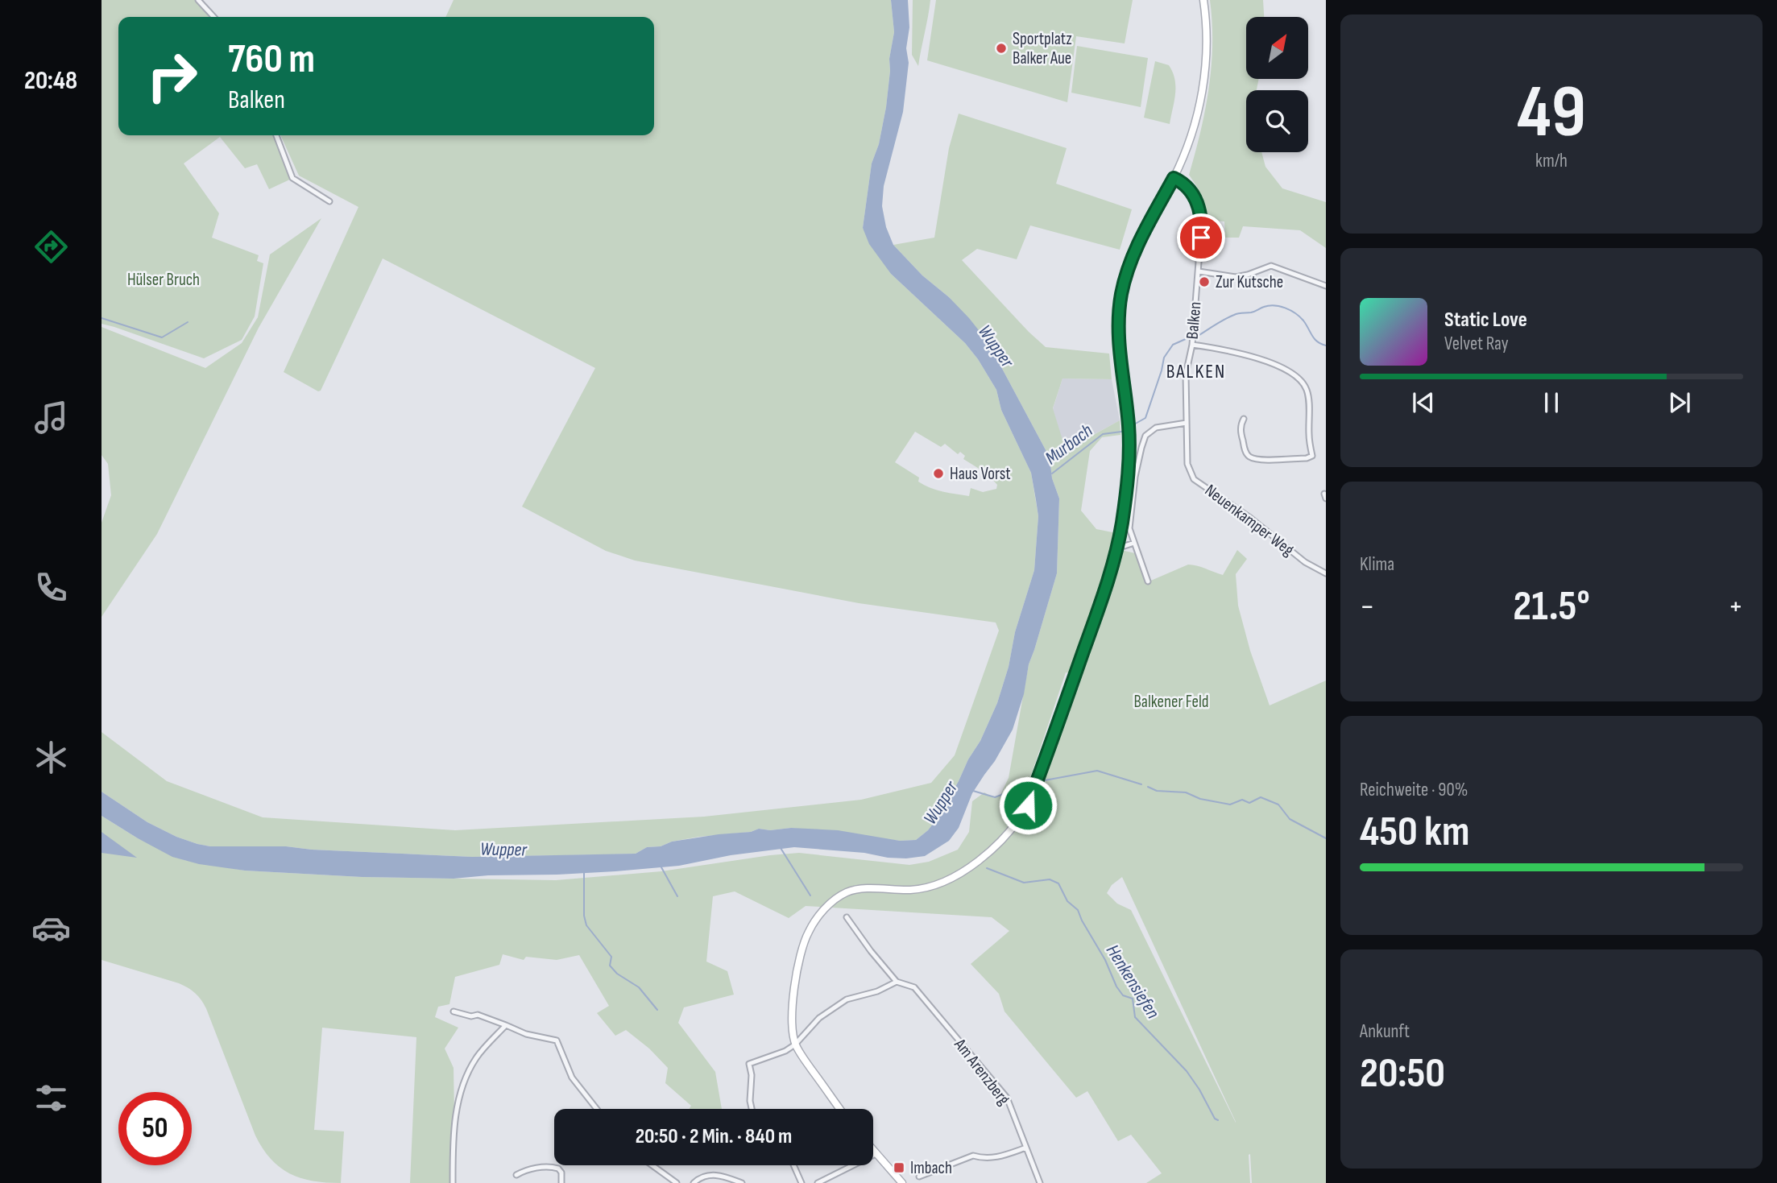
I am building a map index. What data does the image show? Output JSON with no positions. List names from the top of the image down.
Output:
{
  "streets": {
    "street": ["Balken", "Neuenkamper Weg", "Am Arenzberg"]
  },
  "crossings": [
    ["Balken", "Neuenkamper Weg"]
  ],
  "districts": ["BALKEN"],
  "water": ["Wupper", "Murbach", "Henkensiefen"],
  "parks": ["Hülser Bruch", "Balkener Feld"],
  "places": {
    "other": ["Sportplatz Balker Aue", "Zur Kutsche", "Haus Vorst"],
    "transit": ["Imbach"]
  },
  "north": "top right",
  "page": {
    "tabs": "20:48",
    "tile": [
      ["49", "km/h"],
      "Klima",
      ["Reichweite · 90%", "450 km"],
      ["Ankunft", "20:50"]
    ],
    "turn": ["760 m", "Balken"],
    "song": ["Static Love", "Velvet Ray"],
    "heat": ["−", "21.5°", "+"],
    "limit": "50",
    "trip": "20:50 · 2 Min. · 840 m"
  }
}
